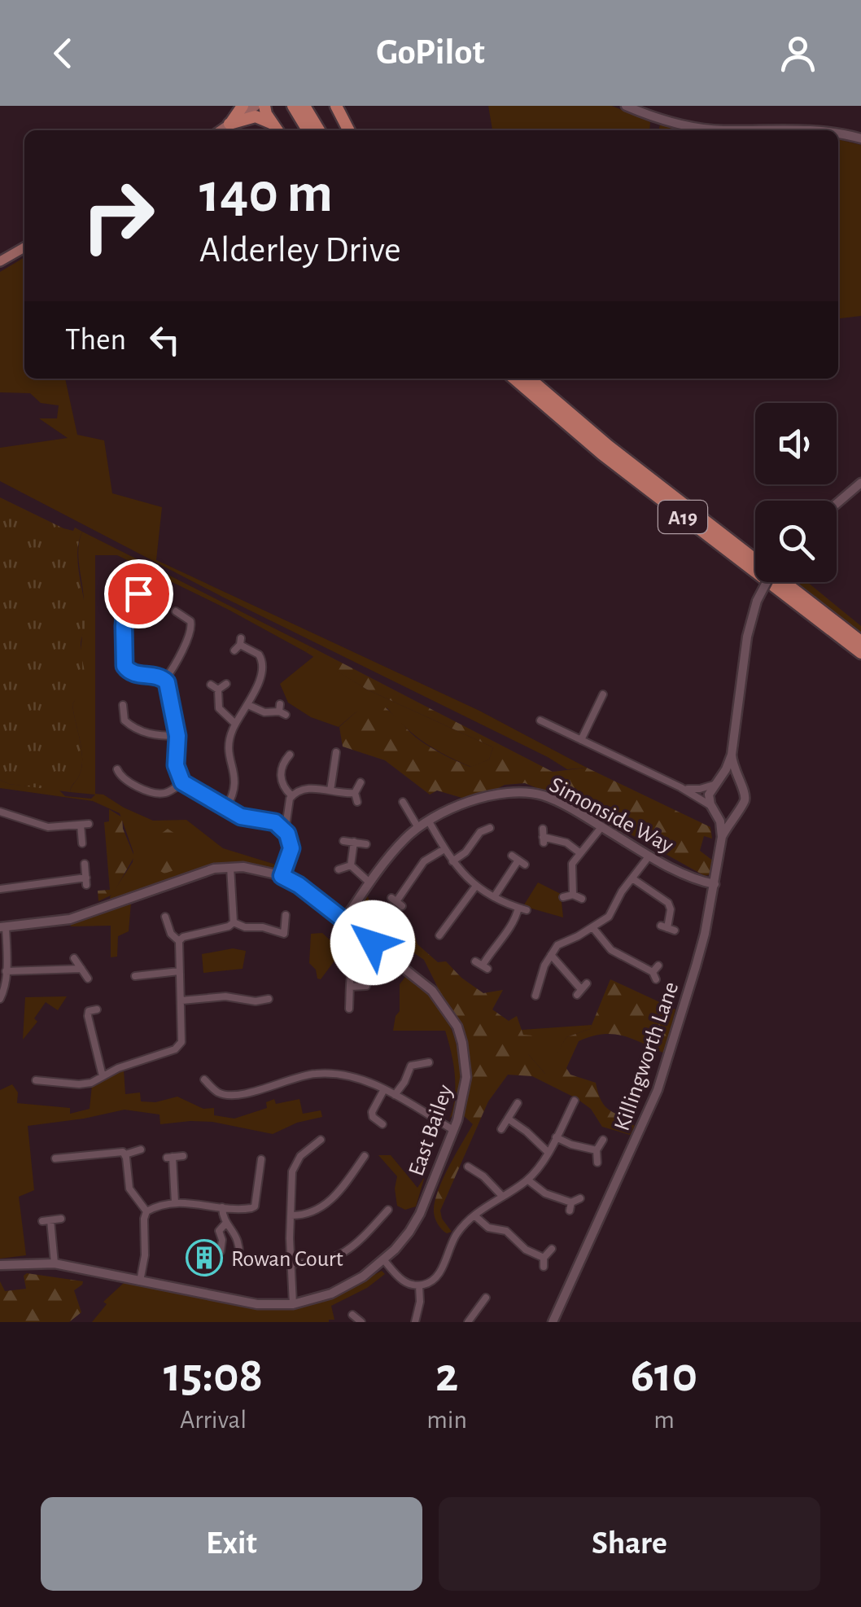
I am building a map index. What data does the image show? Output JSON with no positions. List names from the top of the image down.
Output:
{
  "streets": {
    "highway": ["A19"],
    "street": ["Simonside Way", "Killingworth Lane", "East Bailey"]
  },
  "crossings": [
    ["Simonside Way", "Killingworth Lane"],
    ["Simonside Way", "East Bailey"]
  ],
  "places": {
    "building": ["Rowan Court"]
  },
  "page": {
    "header": "GoPilot",
    "turn": ["140 m", "Alderley Drive"],
    "then": "Then",
    "eta": [
      "15:08",
      "Arrival",
      "2",
      "min",
      "610",
      "m"
    ],
    "buttons": ["Exit", "Share"]
  }
}
